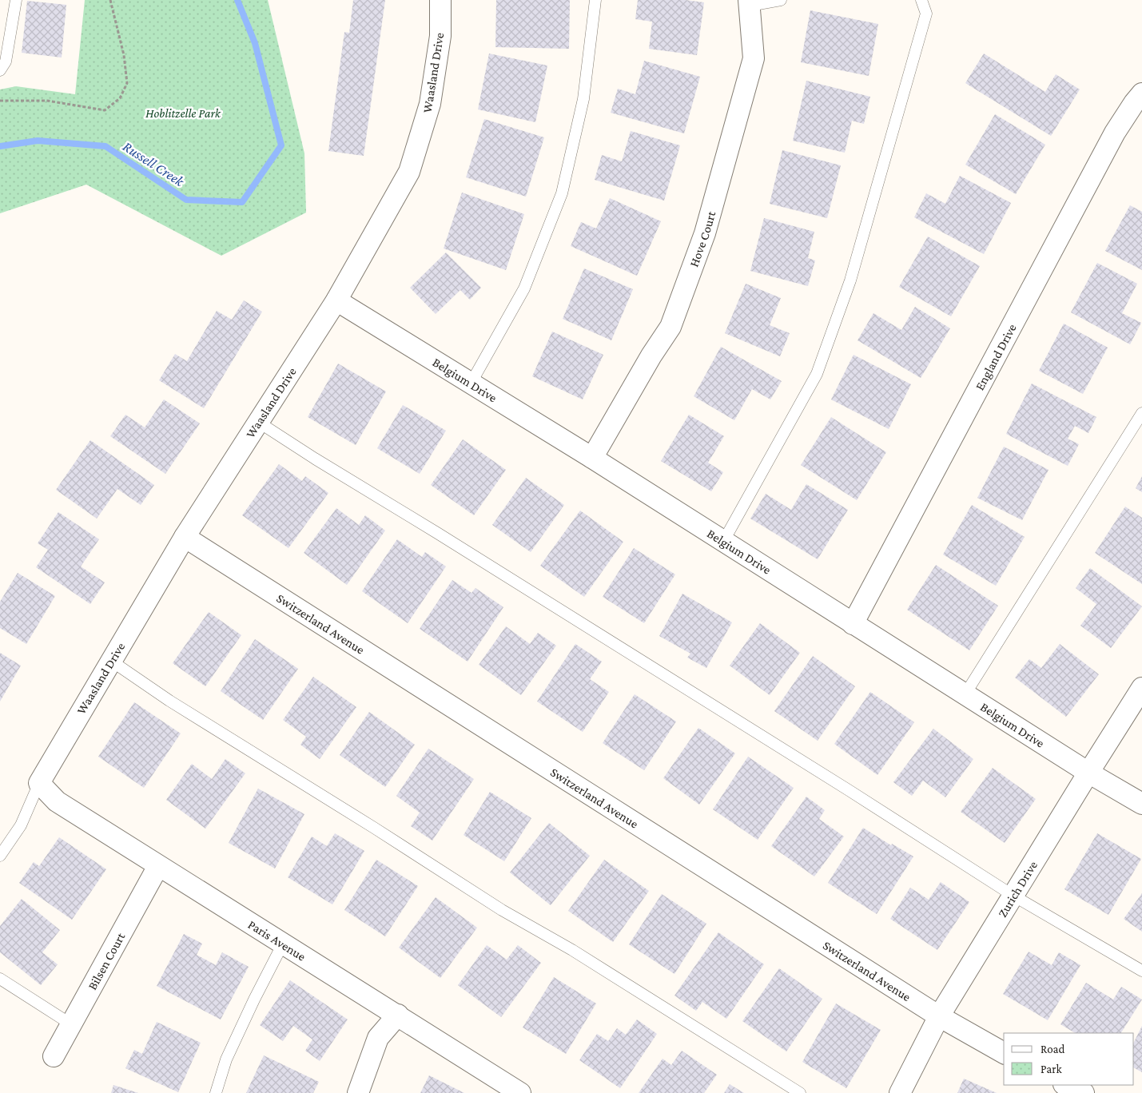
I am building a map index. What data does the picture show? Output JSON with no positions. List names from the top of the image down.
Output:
{
  "streets": {
    "street": [
      "Waasland Drive",
      "Hove Court",
      "England Drive",
      "Belgium Drive",
      "Switzerland Avenue",
      "Zurich Drive",
      "Paris Avenue",
      "Bilsen Court"
    ]
  },
  "crossings": [
    ["Waasland Drive", "Belgium Drive"],
    ["Waasland Drive", "Switzerland Avenue"],
    ["Waasland Drive", "Paris Avenue"],
    ["Hove Court", "Belgium Drive"],
    ["England Drive", "Belgium Drive"],
    ["Belgium Drive", "Zurich Drive"],
    ["Switzerland Avenue", "Zurich Drive"],
    ["Paris Avenue", "Bilsen Court"]
  ],
  "water": ["Russell Creek"],
  "parks": ["Hoblitzelle Park"],
  "legend": ["Road", "Park"]
}
